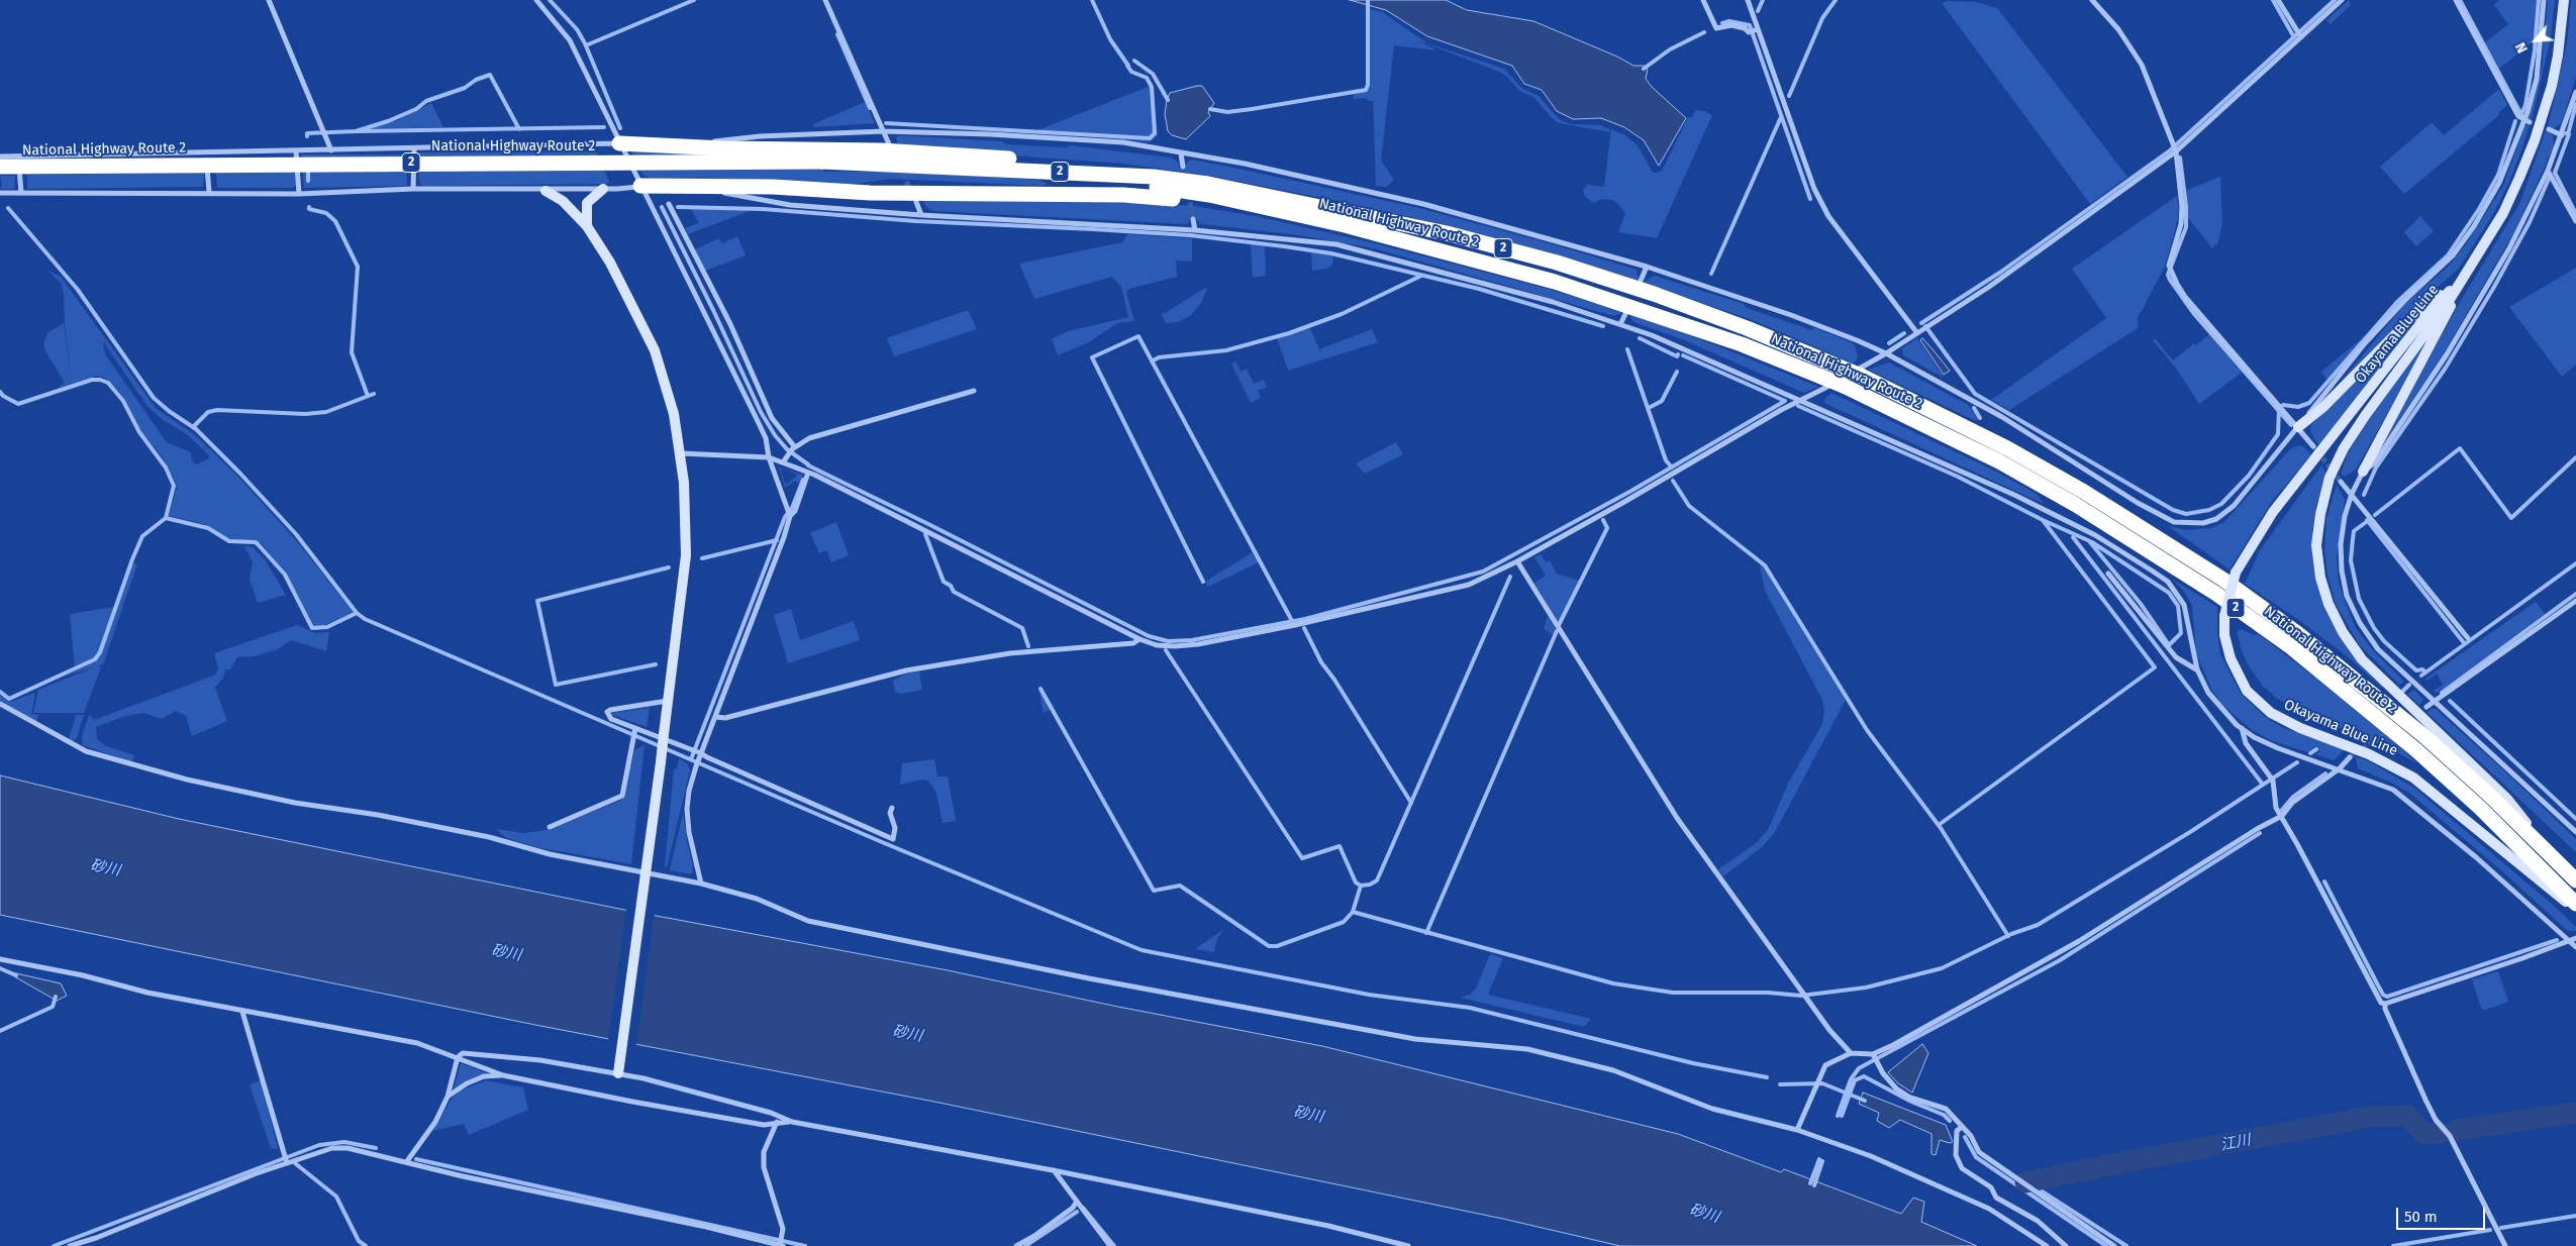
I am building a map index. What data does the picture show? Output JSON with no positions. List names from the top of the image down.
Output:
{
  "streets": {
    "highway": ["National Highway Route 2", "2"],
    "main road": ["Okayama Blue Line"]
  },
  "crossings": [
    ["National Highway Route 2", "Okayama Blue Line"]
  ],
  "water": ["砂川", "江川"],
  "scale_bar": "50 m",
  "north": "bottom left"
}
